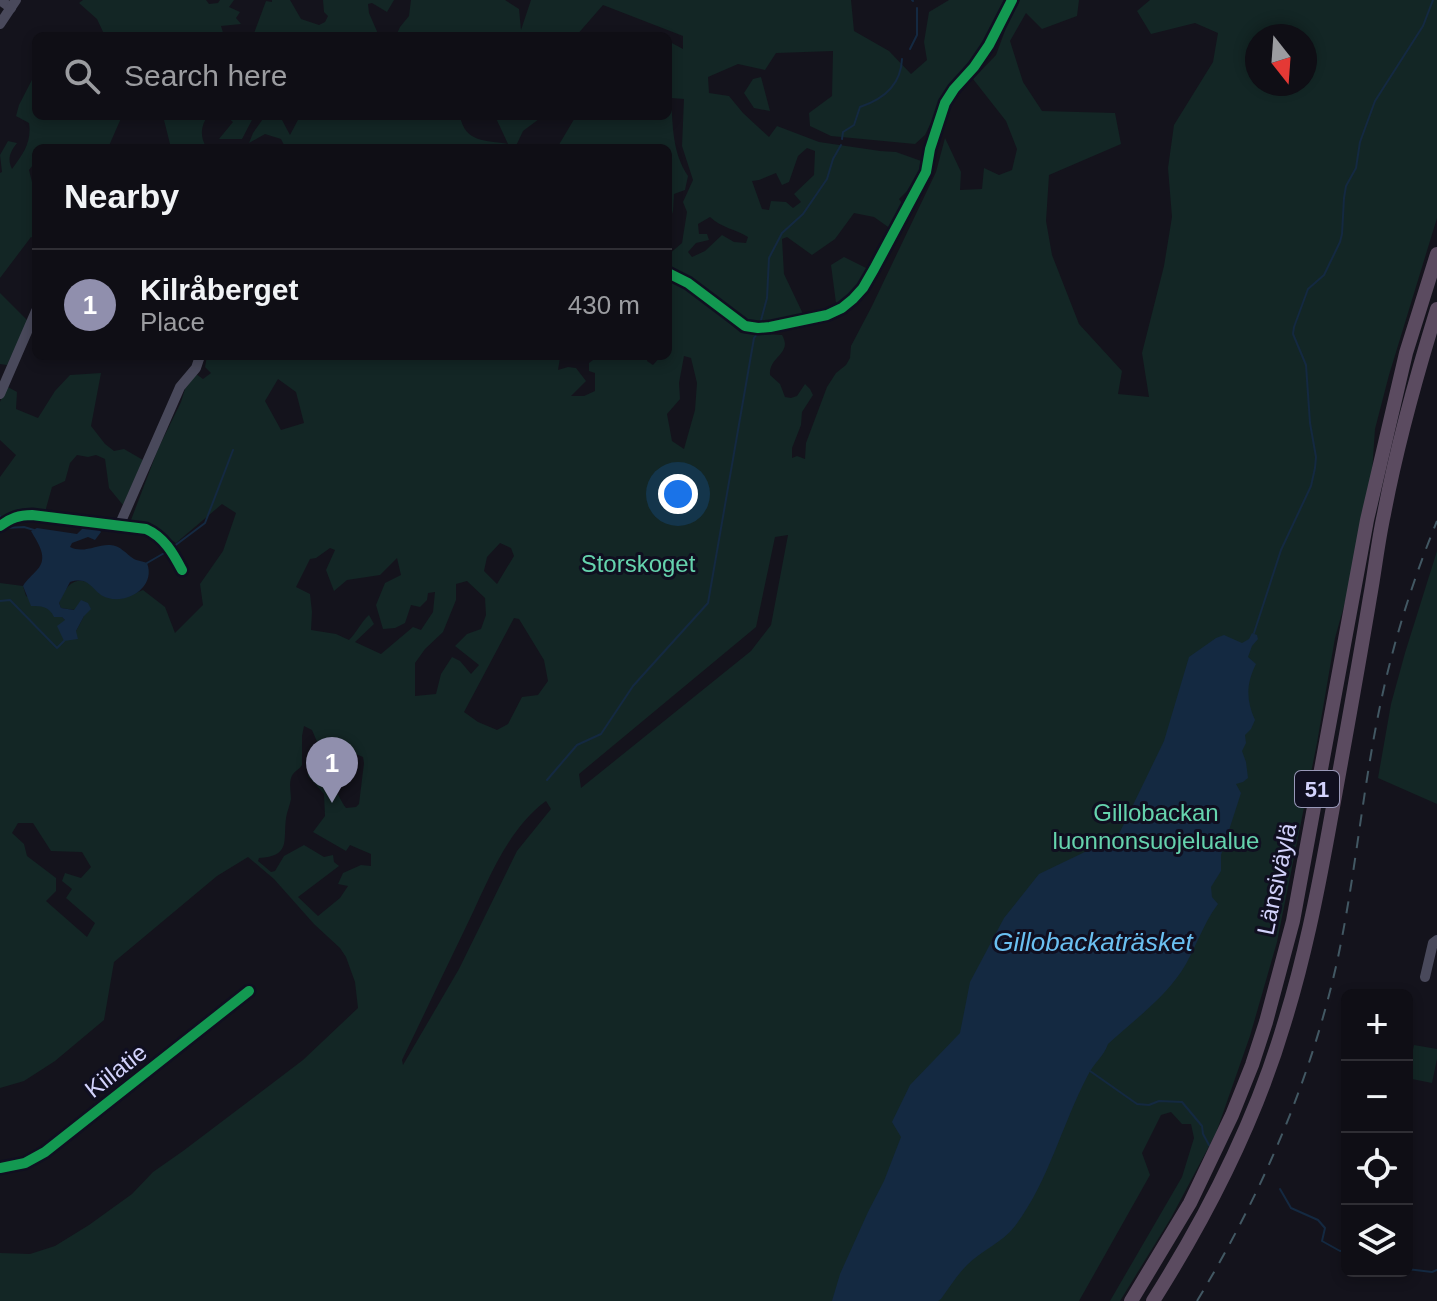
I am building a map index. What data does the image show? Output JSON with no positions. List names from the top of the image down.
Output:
{
  "streets": {
    "highway": ["51", "Länsiväylä"],
    "street": ["Kiilatie"]
  },
  "water": ["Gillobackaträsket"],
  "parks": ["Storskoget", "Gillobackan luonnonsuojelualue"],
  "north": "bottom",
  "page": {
    "search": "Search here",
    "heading": "Nearby",
    "list": [
      {
        "mark": "1",
        "name": "Kilråberget",
        "note": "Place",
        "value": "430 m"
      }
    ],
    "pins": "1",
    "map_buttons": ["+", "−"]
  }
}
